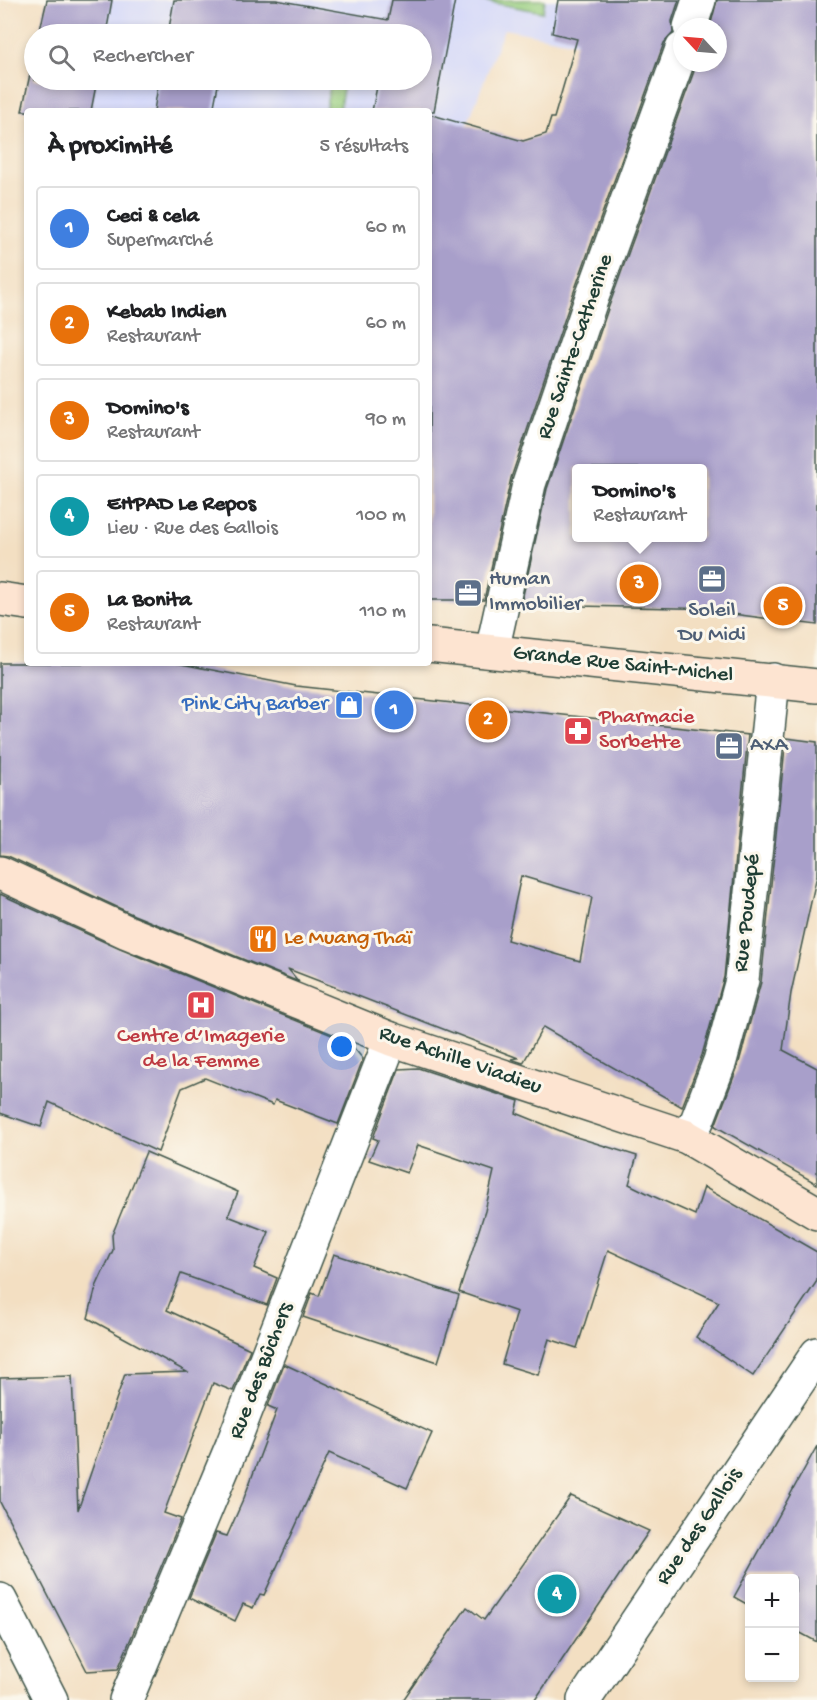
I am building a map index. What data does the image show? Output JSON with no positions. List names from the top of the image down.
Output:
{
  "streets": {
    "street": [
      "Rue Sainte-Catherine",
      "Grande Rue Saint-Michel",
      "Rue Poudepé",
      "Rue Achille Viadieu",
      "Rue des Bûchers",
      "Rue des Gallois"
    ]
  },
  "crossings": [
    ["Rue Sainte-Catherine", "Grande Rue Saint-Michel"],
    ["Grande Rue Saint-Michel", "Rue Poudepé"],
    ["Rue Poudepé", "Rue Achille Viadieu"],
    ["Rue Achille Viadieu", "Rue des Bûchers"]
  ],
  "places": {
    "office": ["Soleil Du Midi", "Human Immobilier", "AXA"],
    "shop": ["Pink City Barber"],
    "pharmacy": ["Pharmacie Sorbette"],
    "restaurant": ["Le Muang Thaï"],
    "hospital": ["Centre d’Imagerie de la Femme"]
  },
  "north": "top left",
  "page": {
    "search": "Rechercher",
    "heading": ["À proximité", "5 résultats"],
    "list": [
      {
        "mark": "1",
        "name": "Ceci & cela",
        "note": "Supermarché",
        "value": "60 m"
      },
      {
        "mark": "2",
        "name": "Kebab Indien",
        "note": "Restaurant",
        "value": "60 m"
      },
      {
        "mark": "3",
        "name": "Domino's",
        "note": "Restaurant",
        "value": "90 m"
      },
      {
        "mark": "4",
        "name": "EHPAD Le Repos",
        "note": "Lieu · Rue des Gallois",
        "value": "100 m"
      },
      {
        "mark": "5",
        "name": "La Bonita",
        "note": "Restaurant",
        "value": "110 m"
      }
    ],
    "popup": ["Domino's", "Restaurant"],
    "pins": [
      "3",
      "5",
      "1",
      "2",
      "4"
    ],
    "map_buttons": ["+", "−"]
  }
}
